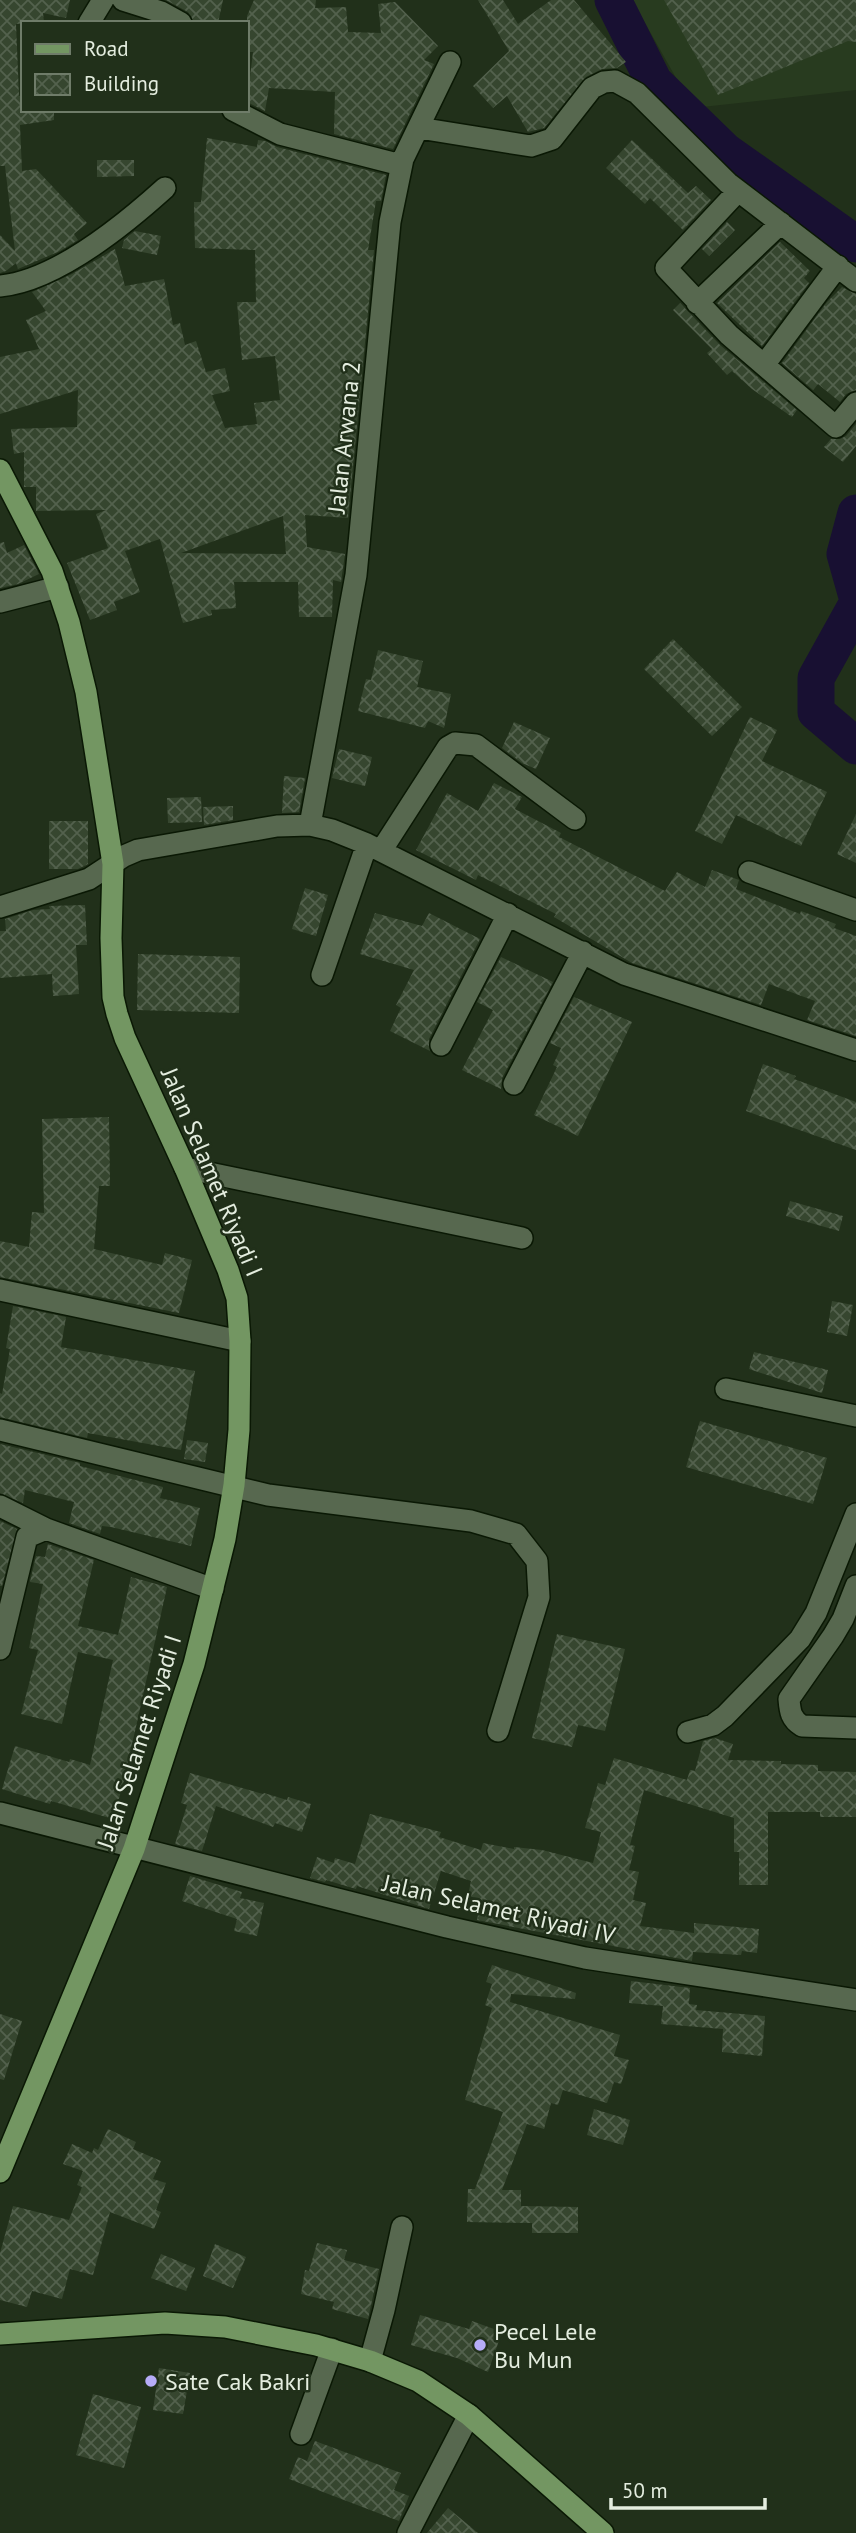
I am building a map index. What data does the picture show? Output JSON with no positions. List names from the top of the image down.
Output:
{
  "streets": {
    "main road": ["Jalan Selamet Riyadi I"],
    "street": ["Jalan Arwana 2", "Jalan Selamet Riyadi IV"]
  },
  "crossings": [
    ["Jalan Selamet Riyadi I", "Jalan Selamet Riyadi IV"]
  ],
  "places": ["Pecel Lele Bu Mun", "Sate Cak Bakri"],
  "legend": ["Road", "Building"],
  "scale_bar": "50 m"
}
